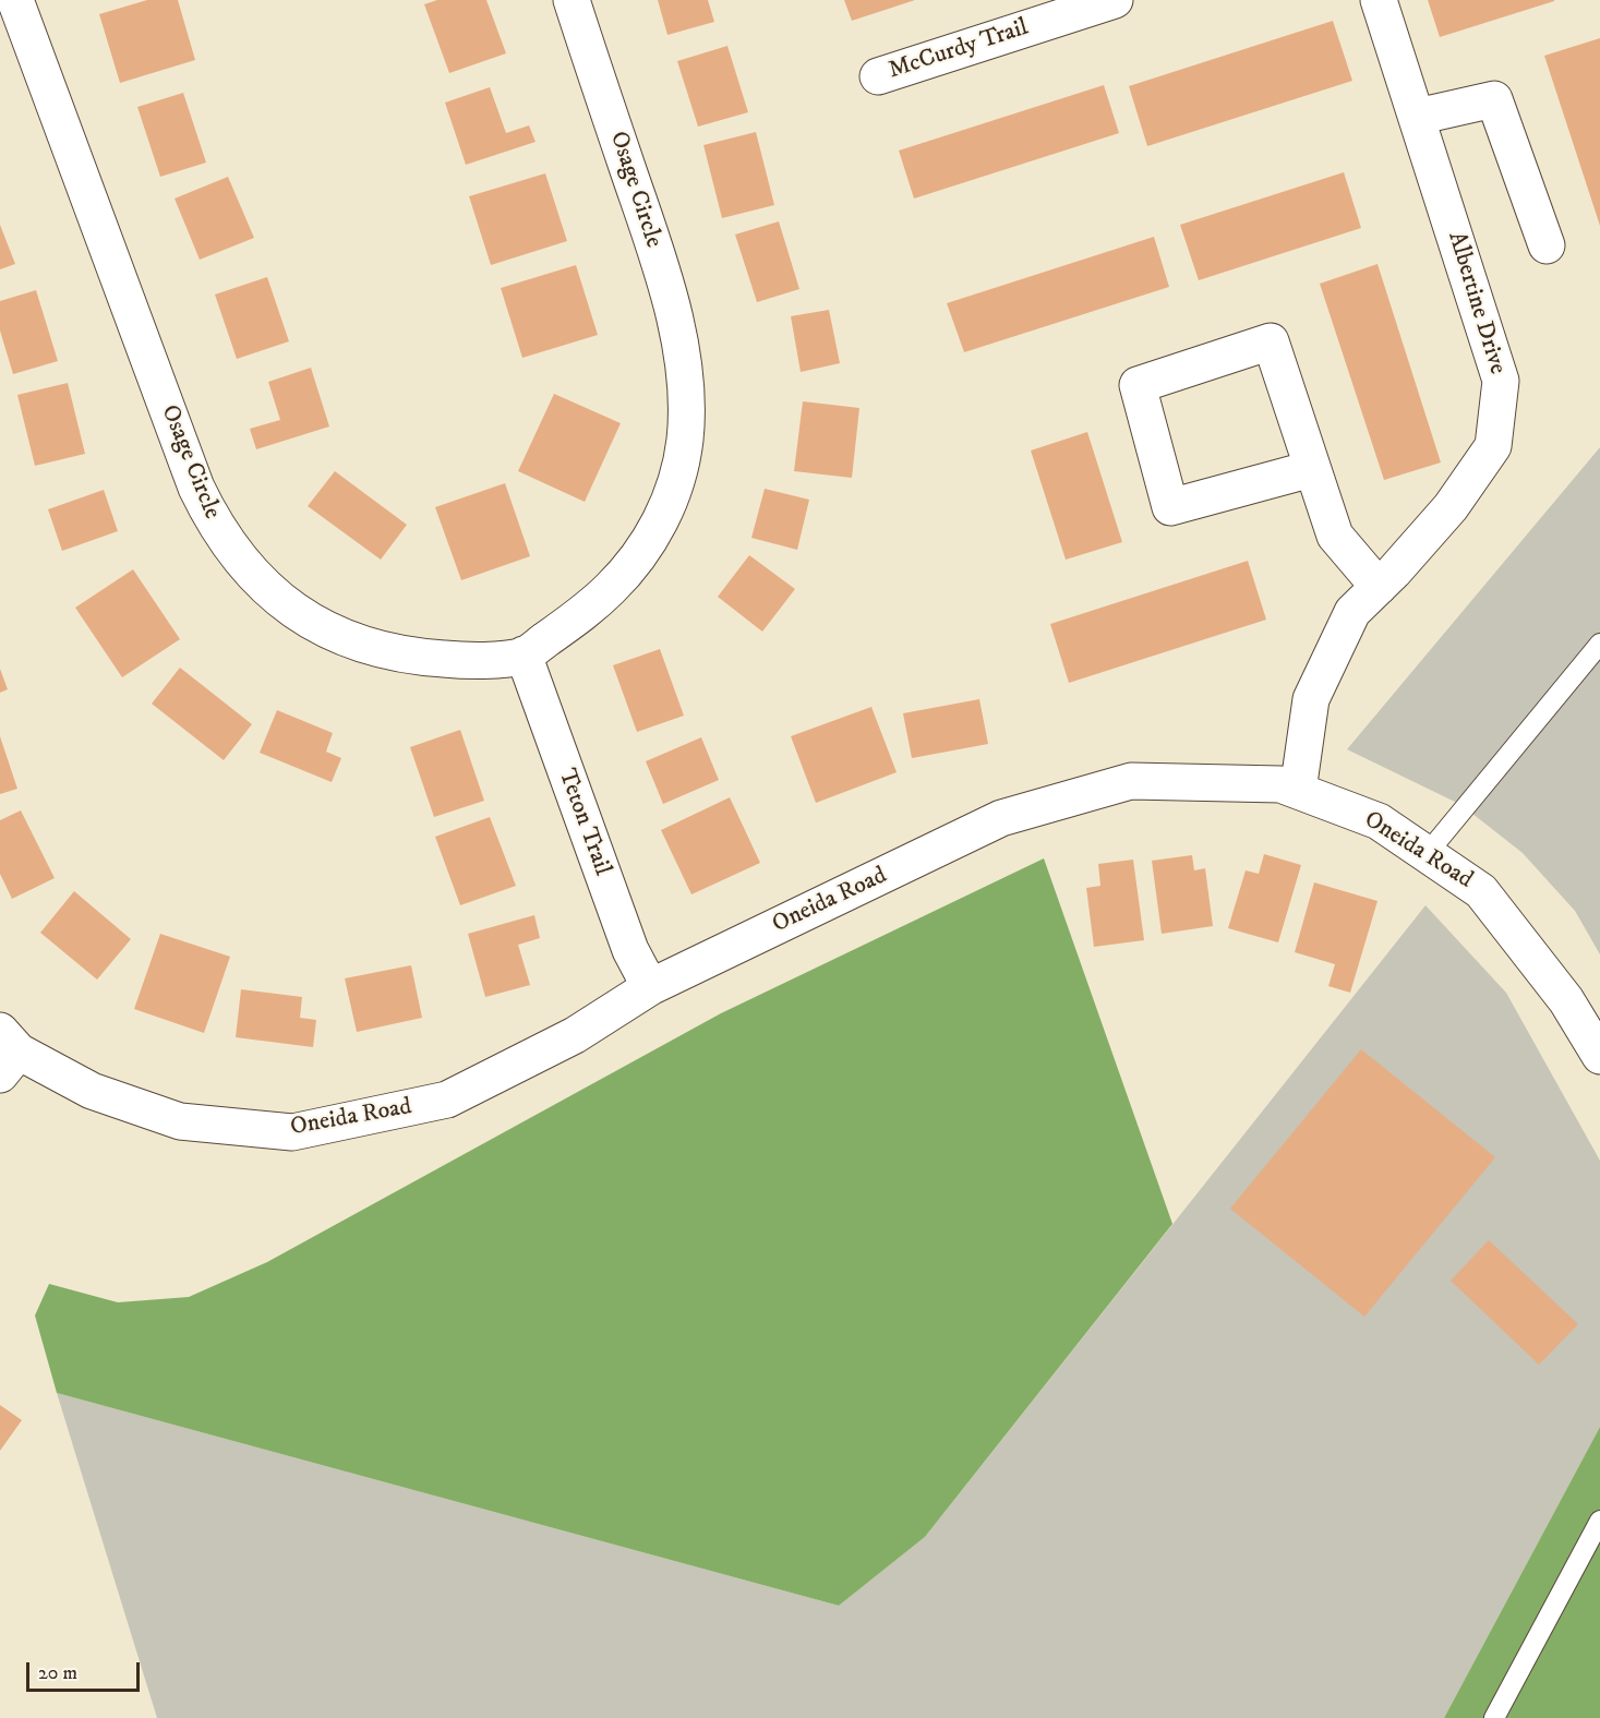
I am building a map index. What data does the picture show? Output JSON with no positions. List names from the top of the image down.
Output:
{
  "streets": {
    "street": [
      "McCurdy Trail",
      "Osage Circle",
      "Albertine Drive",
      "Teton Trail",
      "Oneida Road"
    ]
  },
  "crossings": [
    ["Osage Circle", "Teton Trail"],
    ["Albertine Drive", "Oneida Road"],
    ["Teton Trail", "Oneida Road"]
  ],
  "scale_bar": "20 m"
}
